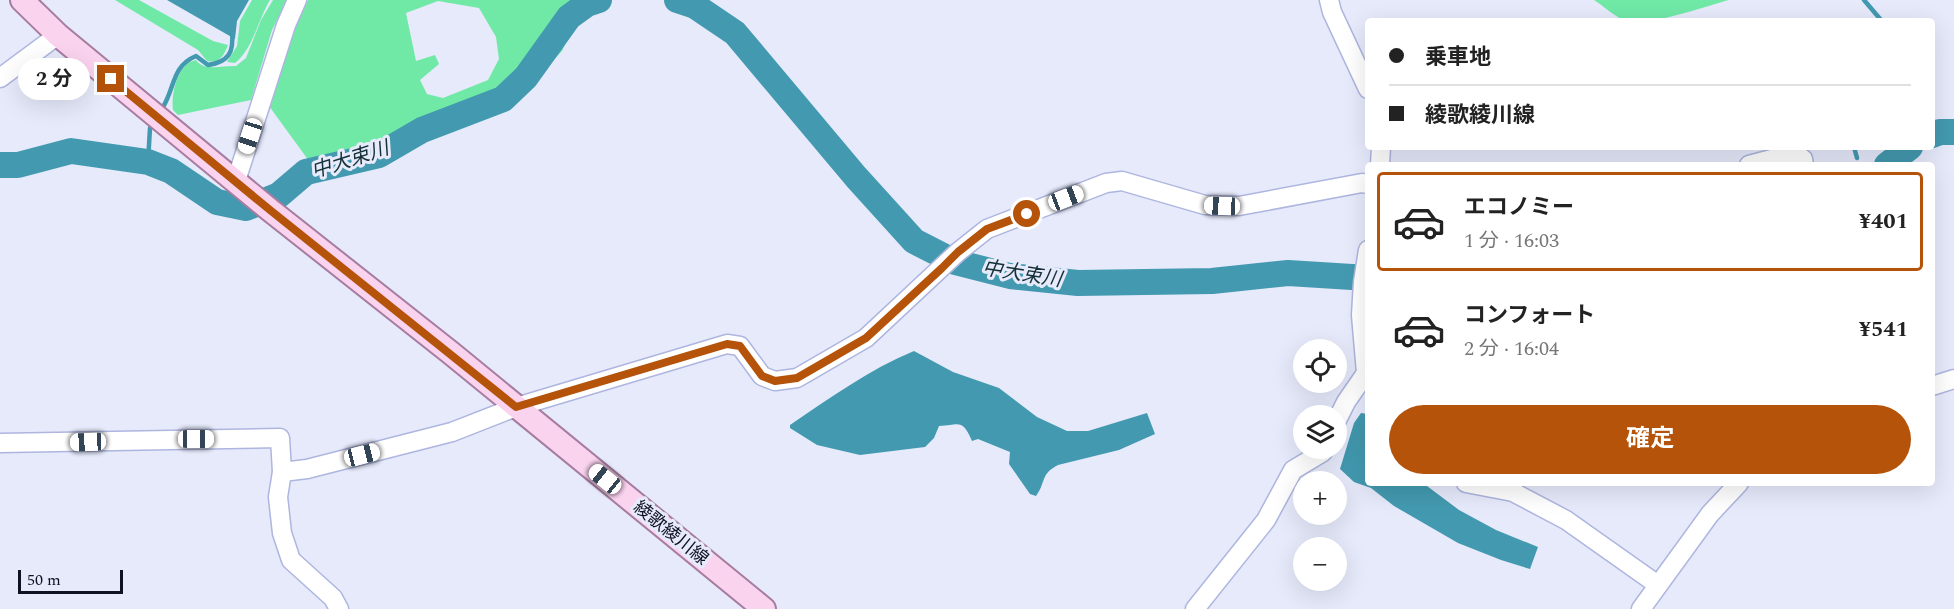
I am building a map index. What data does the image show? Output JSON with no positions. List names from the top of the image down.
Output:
{
  "streets": {
    "main road": ["綾歌綾川線"]
  },
  "water": ["中大束川"],
  "scale_bar": "50 m",
  "page": {
    "banner": ["乗車地", "綾歌綾川線"],
    "bubble": "2 分",
    "list": [
      {
        "name": "エコノミー",
        "note": "1 分 · 16:03",
        "value": "¥401"
      },
      {
        "name": "コンフォート",
        "note": "2 分 · 16:04",
        "value": "¥541"
      }
    ],
    "map_buttons": ["+", "−"],
    "buttons": "確定",
    "scale": "50 m"
  }
}
